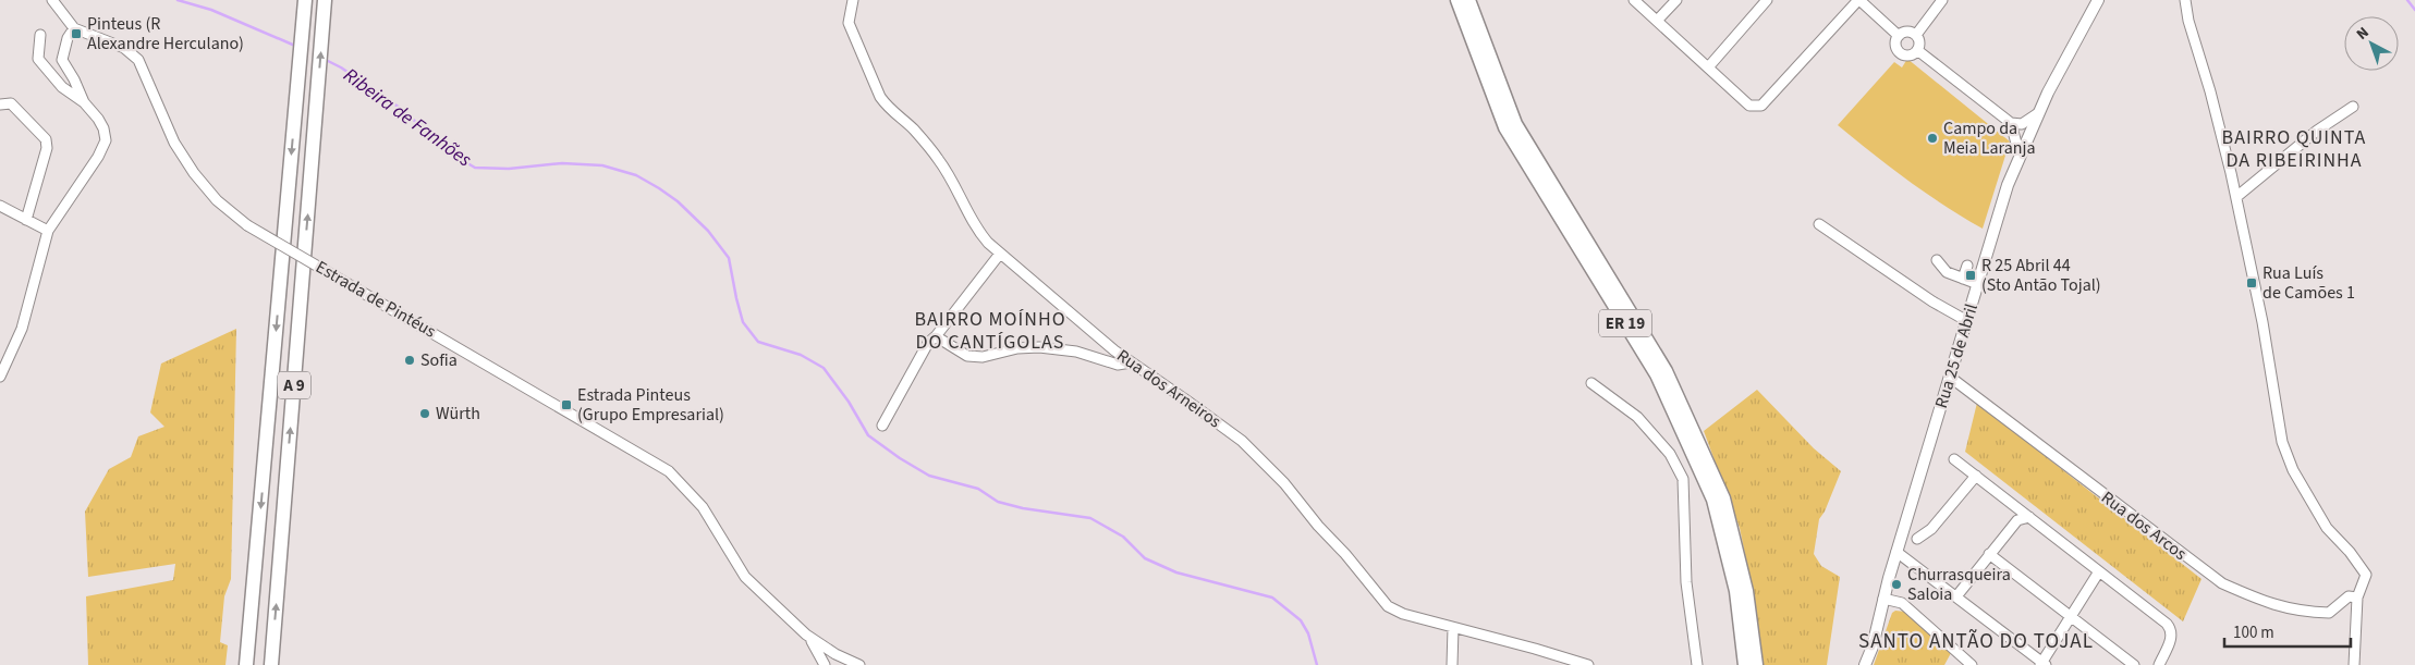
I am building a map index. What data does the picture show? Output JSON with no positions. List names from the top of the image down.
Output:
{
  "streets": {
    "highway": ["ER 19", "A 9"],
    "main road": ["Rua 25 de Abril"],
    "street": ["Estrada de Pintéus", "Rua dos Arneiros", "Rua dos Arcos"]
  },
  "crossings": [
    ["Rua 25 de Abril", "Rua dos Arcos"]
  ],
  "districts": ["BAIRRO QUINTA DA RIBEIRINHA", "BAIRRO MOÍNHO DO CANTÍGOLAS", "SANTO ANTÃO DO TOJAL"],
  "water": ["Ribeira de Fanhões"],
  "places": {
    "transit": [
      "Pinteus (R Alexandre Herculano)",
      "R 25 Abril 44 (Sto Antão Tojal)",
      "Rua Luís de Camões 1",
      "Estrada Pinteus (Grupo Empresarial)"
    ],
    "other": [
      "Campo da Meia Laranja",
      "Sofia",
      "Würth",
      "Churrasqueira Saloia"
    ]
  },
  "scale_bar": "100 m",
  "north": "top left"
}
